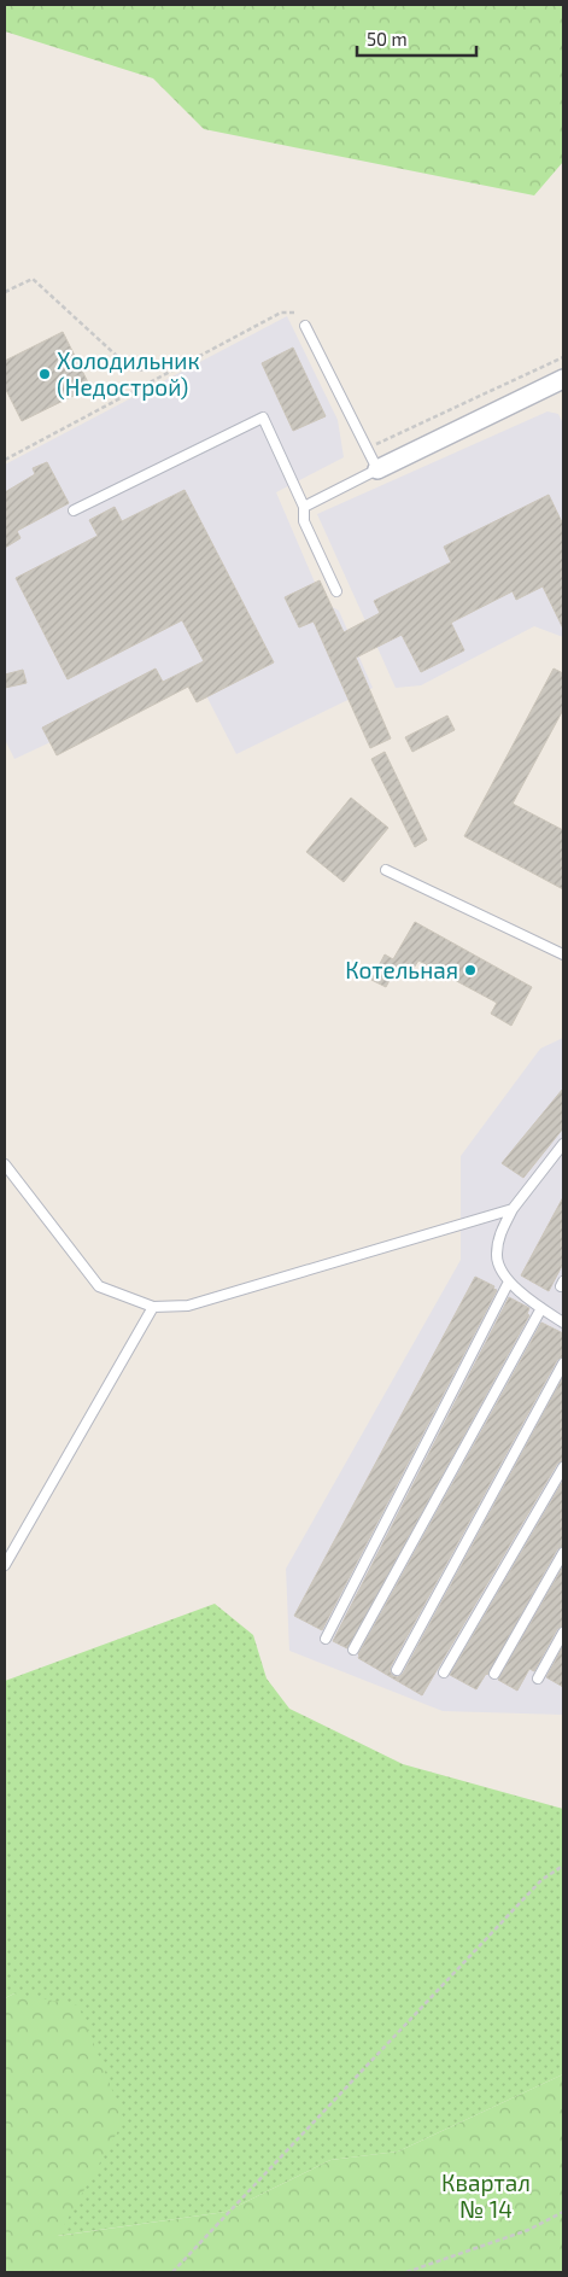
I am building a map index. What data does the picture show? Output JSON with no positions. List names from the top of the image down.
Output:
{
  "parks": ["Квартал № 14"],
  "places": ["Холодильник (Недострой)", "Котельная"],
  "scale_bar": "50 m"
}
